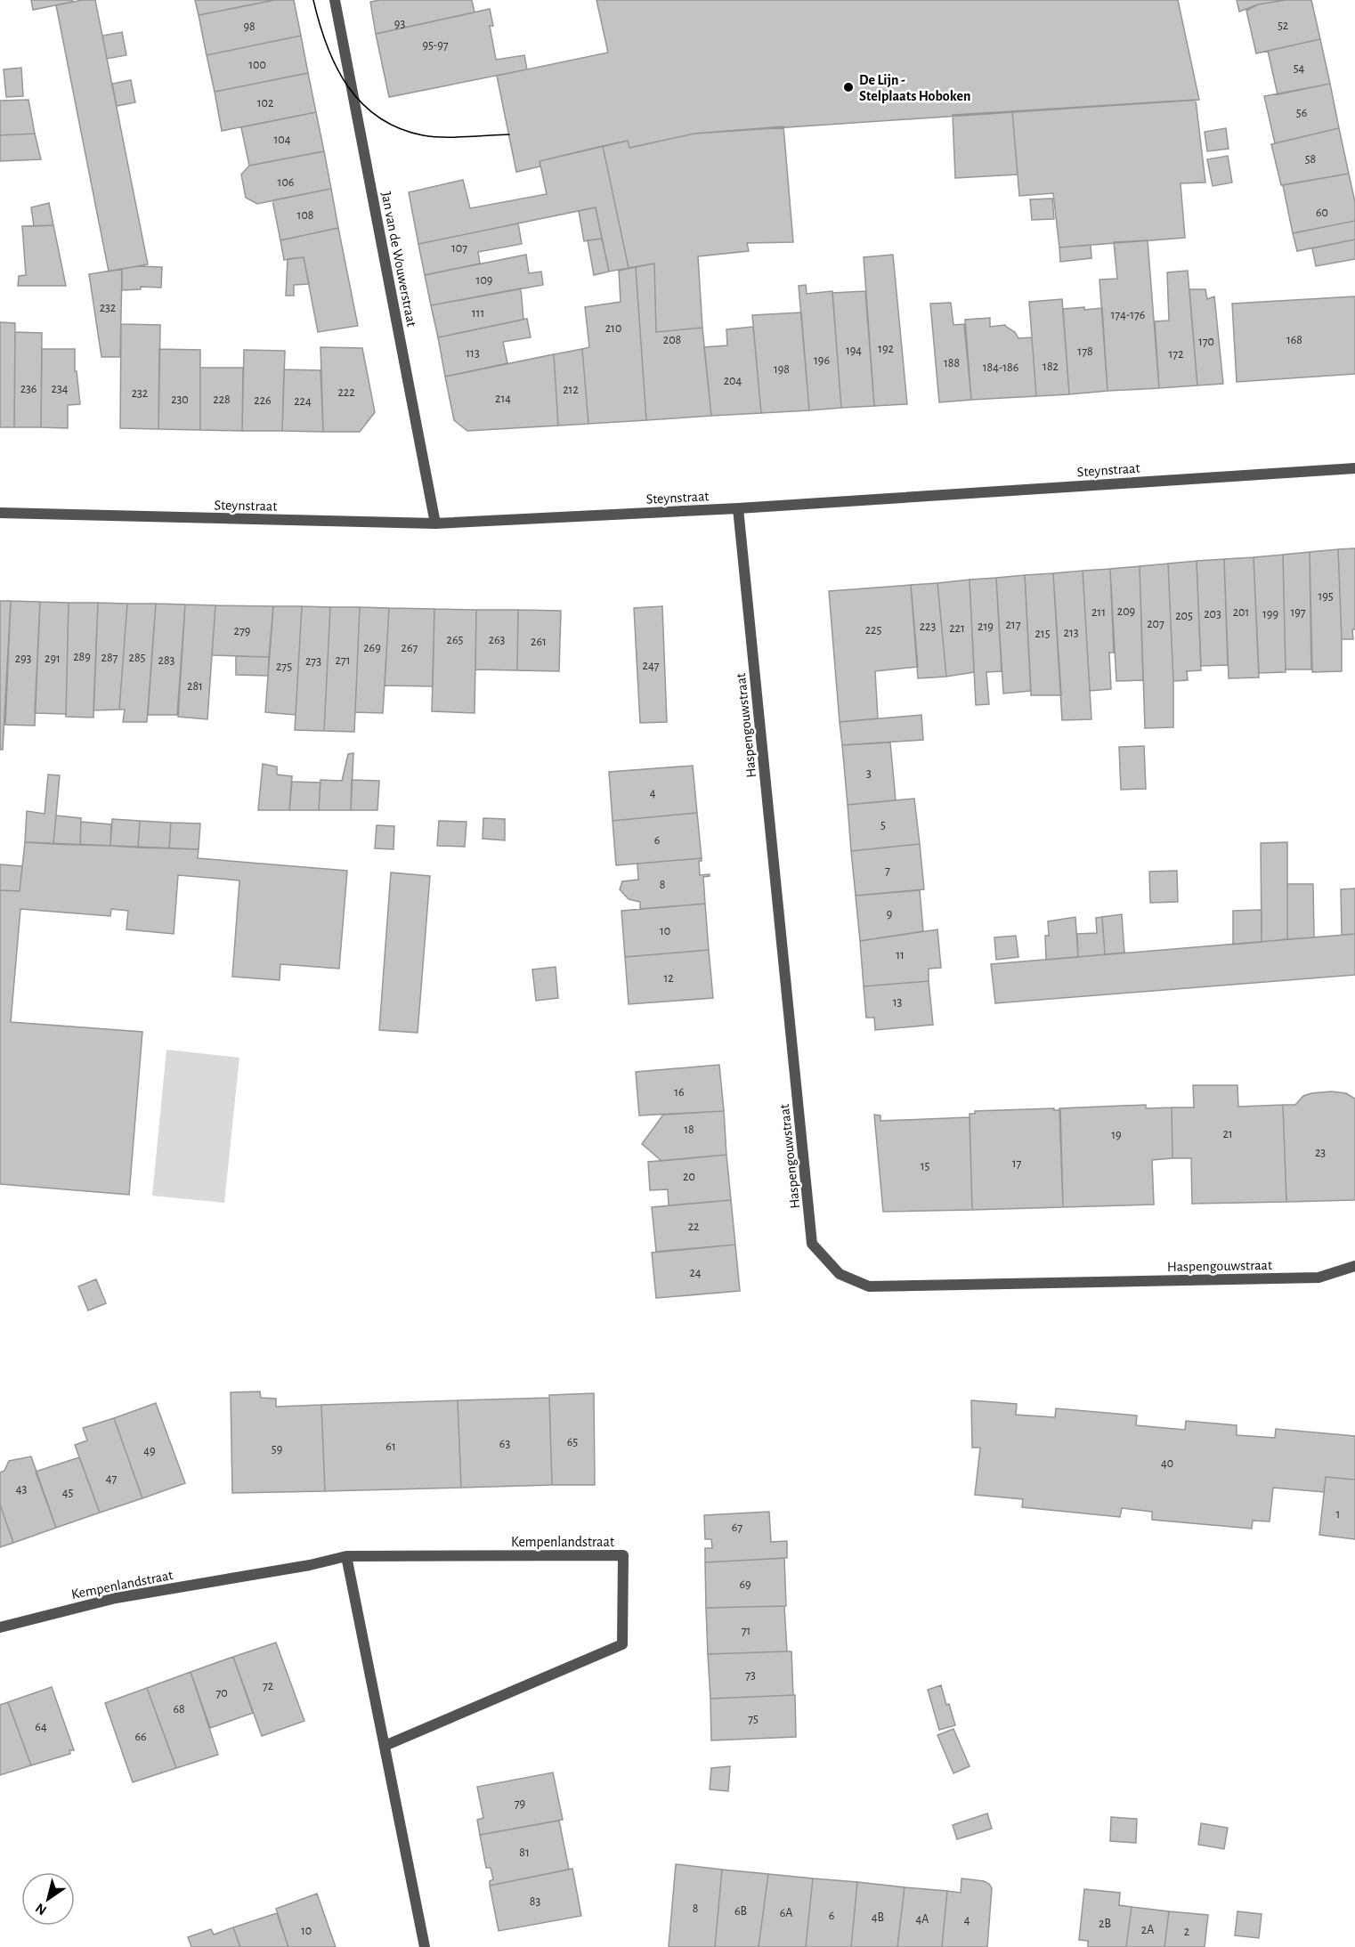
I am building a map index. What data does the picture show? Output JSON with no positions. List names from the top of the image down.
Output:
{
  "streets": {
    "street": [
      "Jan van de Wouwerstraat",
      "Steynstraat",
      "Haspengouwstraat",
      "Kempenlandstraat"
    ]
  },
  "crossings": [
    ["Jan van de Wouwerstraat", "Steynstraat"],
    ["Steynstraat", "Haspengouwstraat"]
  ],
  "places": ["De Lijn - Stelplaats Hoboken"],
  "house_numbers": [
    "93",
    "52",
    "98",
    "95-97",
    "100",
    "54",
    "102",
    "56",
    "104",
    "58",
    "106",
    "60",
    "108",
    "107",
    "109",
    "232",
    "111",
    "174-176",
    "210",
    "208",
    "168",
    "170",
    "192",
    "194",
    "178",
    "113",
    "172",
    "196",
    "188",
    "182",
    "184-186",
    "198",
    "204",
    "236",
    "234",
    "212",
    "222",
    "232",
    "214",
    "230",
    "228",
    "226",
    "224",
    "195",
    "209",
    "211",
    "201",
    "197",
    "203",
    "199",
    "205",
    "207",
    "217",
    "223",
    "219",
    "221",
    "225",
    "279",
    "213",
    "215",
    "265",
    "263",
    "261",
    "269",
    "267",
    "289",
    "287",
    "285",
    "293",
    "291",
    "283",
    "271",
    "273",
    "247",
    "275",
    "281",
    "3",
    "4",
    "5",
    "6",
    "7",
    "8",
    "9",
    "10",
    "11",
    "12",
    "13",
    "16",
    "18",
    "21",
    "19",
    "23",
    "17",
    "15",
    "20",
    "22",
    "24",
    "65",
    "63",
    "61",
    "59",
    "49",
    "40",
    "47",
    "43",
    "45",
    "1",
    "67",
    "69",
    "71",
    "73",
    "72",
    "70",
    "68",
    "75",
    "64",
    "66",
    "79",
    "81",
    "83",
    "8",
    "6B",
    "6A",
    "6",
    "4B",
    "4A",
    "4",
    "2B",
    "2A",
    "10",
    "2"
  ],
  "north": "bottom left"
}
